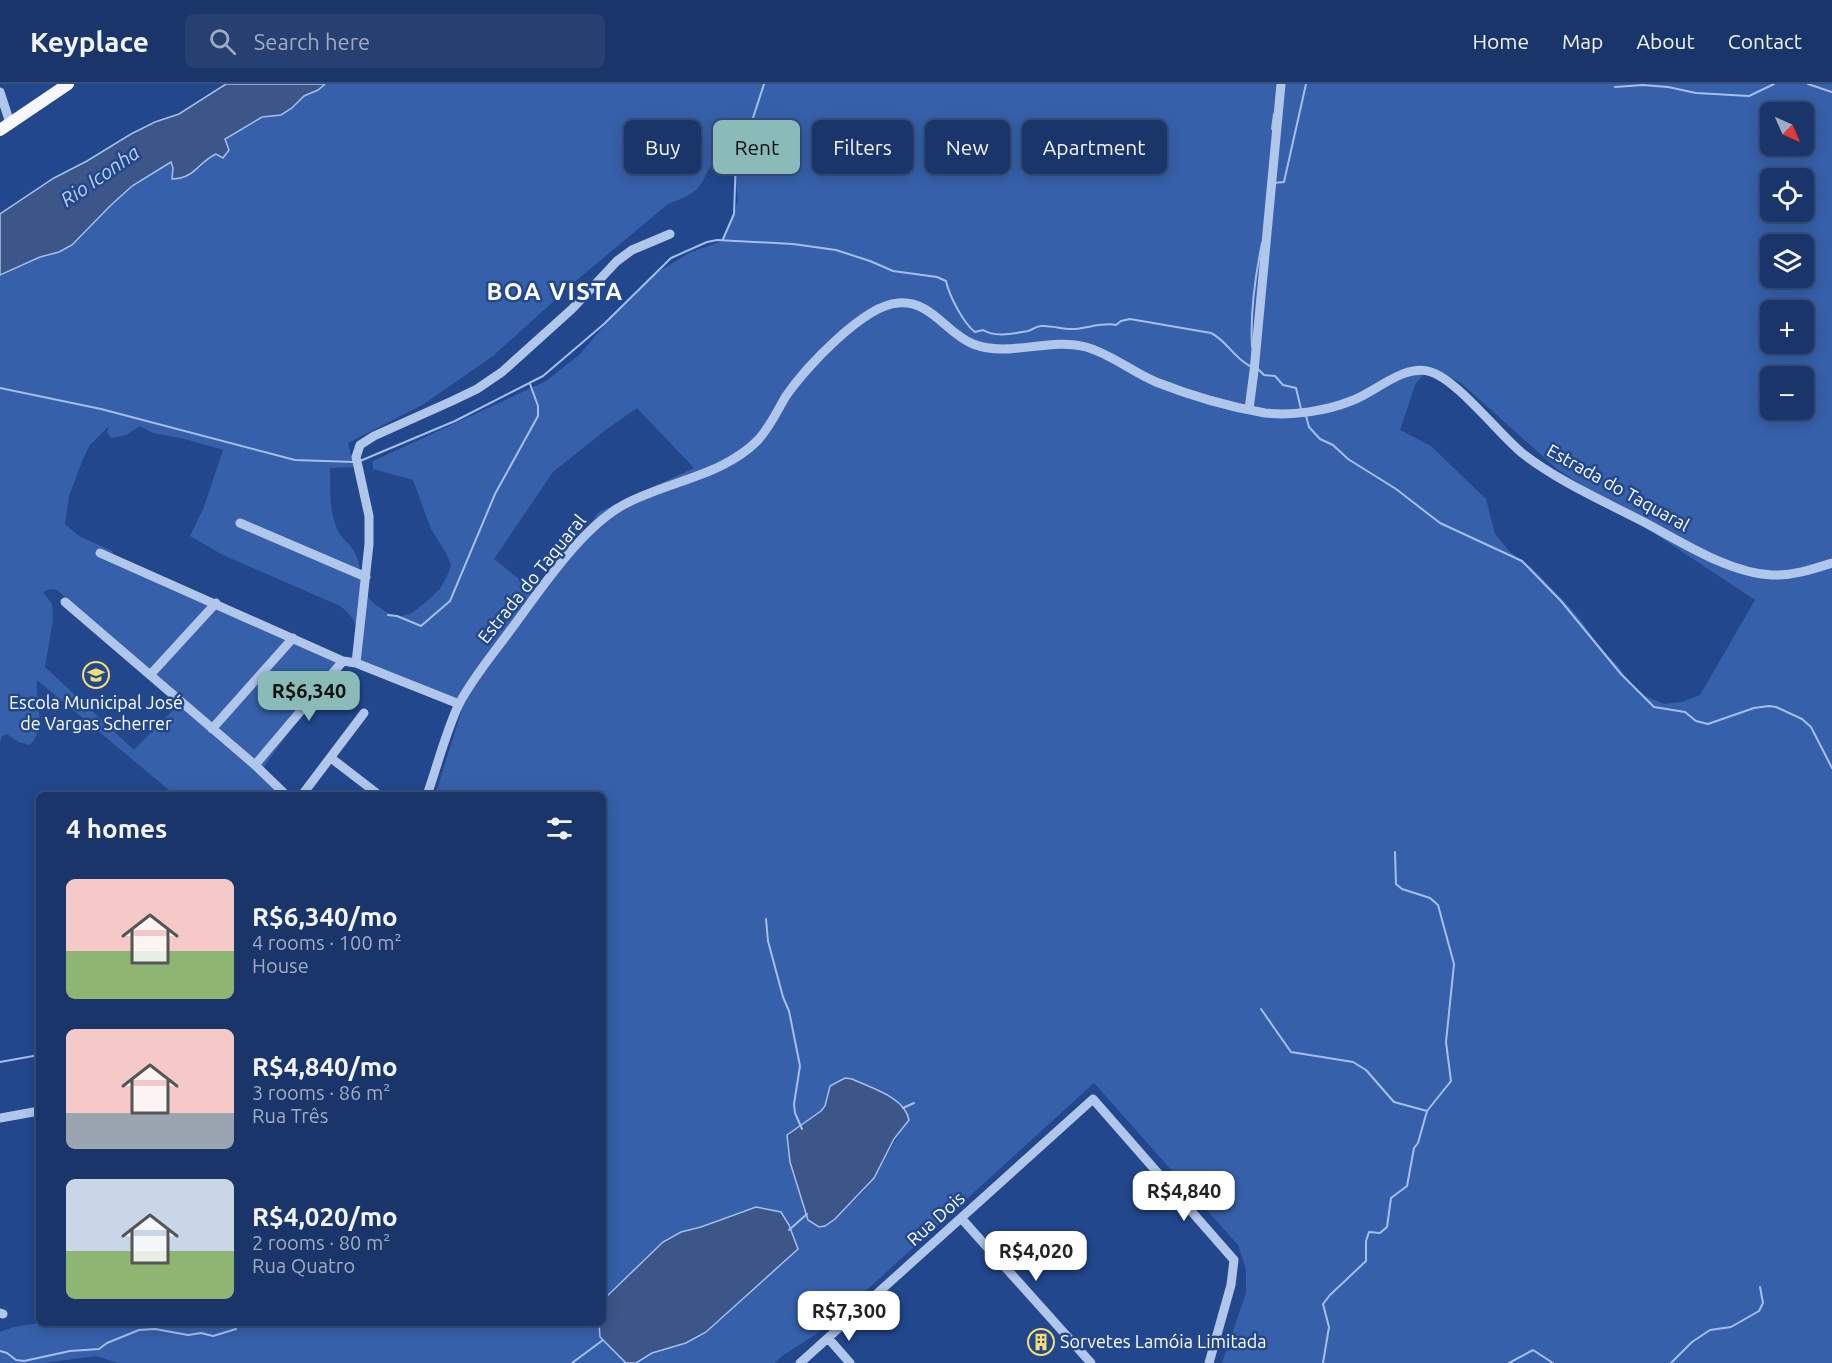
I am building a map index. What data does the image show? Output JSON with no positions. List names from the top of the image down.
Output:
{
  "streets": {
    "street": ["Estrada do Taquaral", "Rua Dois"]
  },
  "districts": ["BOA VISTA"],
  "water": ["Rio Iconha"],
  "places": {
    "school or university": ["Escola Municipal José de Vargas Scherrer"],
    "building": ["Sorvetes Lamóia Limitada"]
  },
  "north": "bottom right",
  "page": {
    "header": "Keyplace",
    "search": "Search here",
    "nav": [
      "Home",
      "Map",
      "About",
      "Contact"
    ],
    "map_buttons": ["+", "−"],
    "chip": [
      "Buy",
      "Rent",
      "Filters",
      "New",
      "Apartment"
    ],
    "price": [
      "R$6,340",
      "R$4,840",
      "R$4,020",
      "R$7,300"
    ],
    "heading": "4 homes",
    "list": [
      {
        "name": "R$6,340/mo",
        "note": "4 rooms · 100 m² · House"
      },
      {
        "name": "R$4,840/mo",
        "note": "3 rooms · 86 m² · Rua Três"
      },
      {
        "name": "R$4,020/mo",
        "note": "2 rooms · 80 m² · Rua Quatro"
      }
    ]
  }
}
